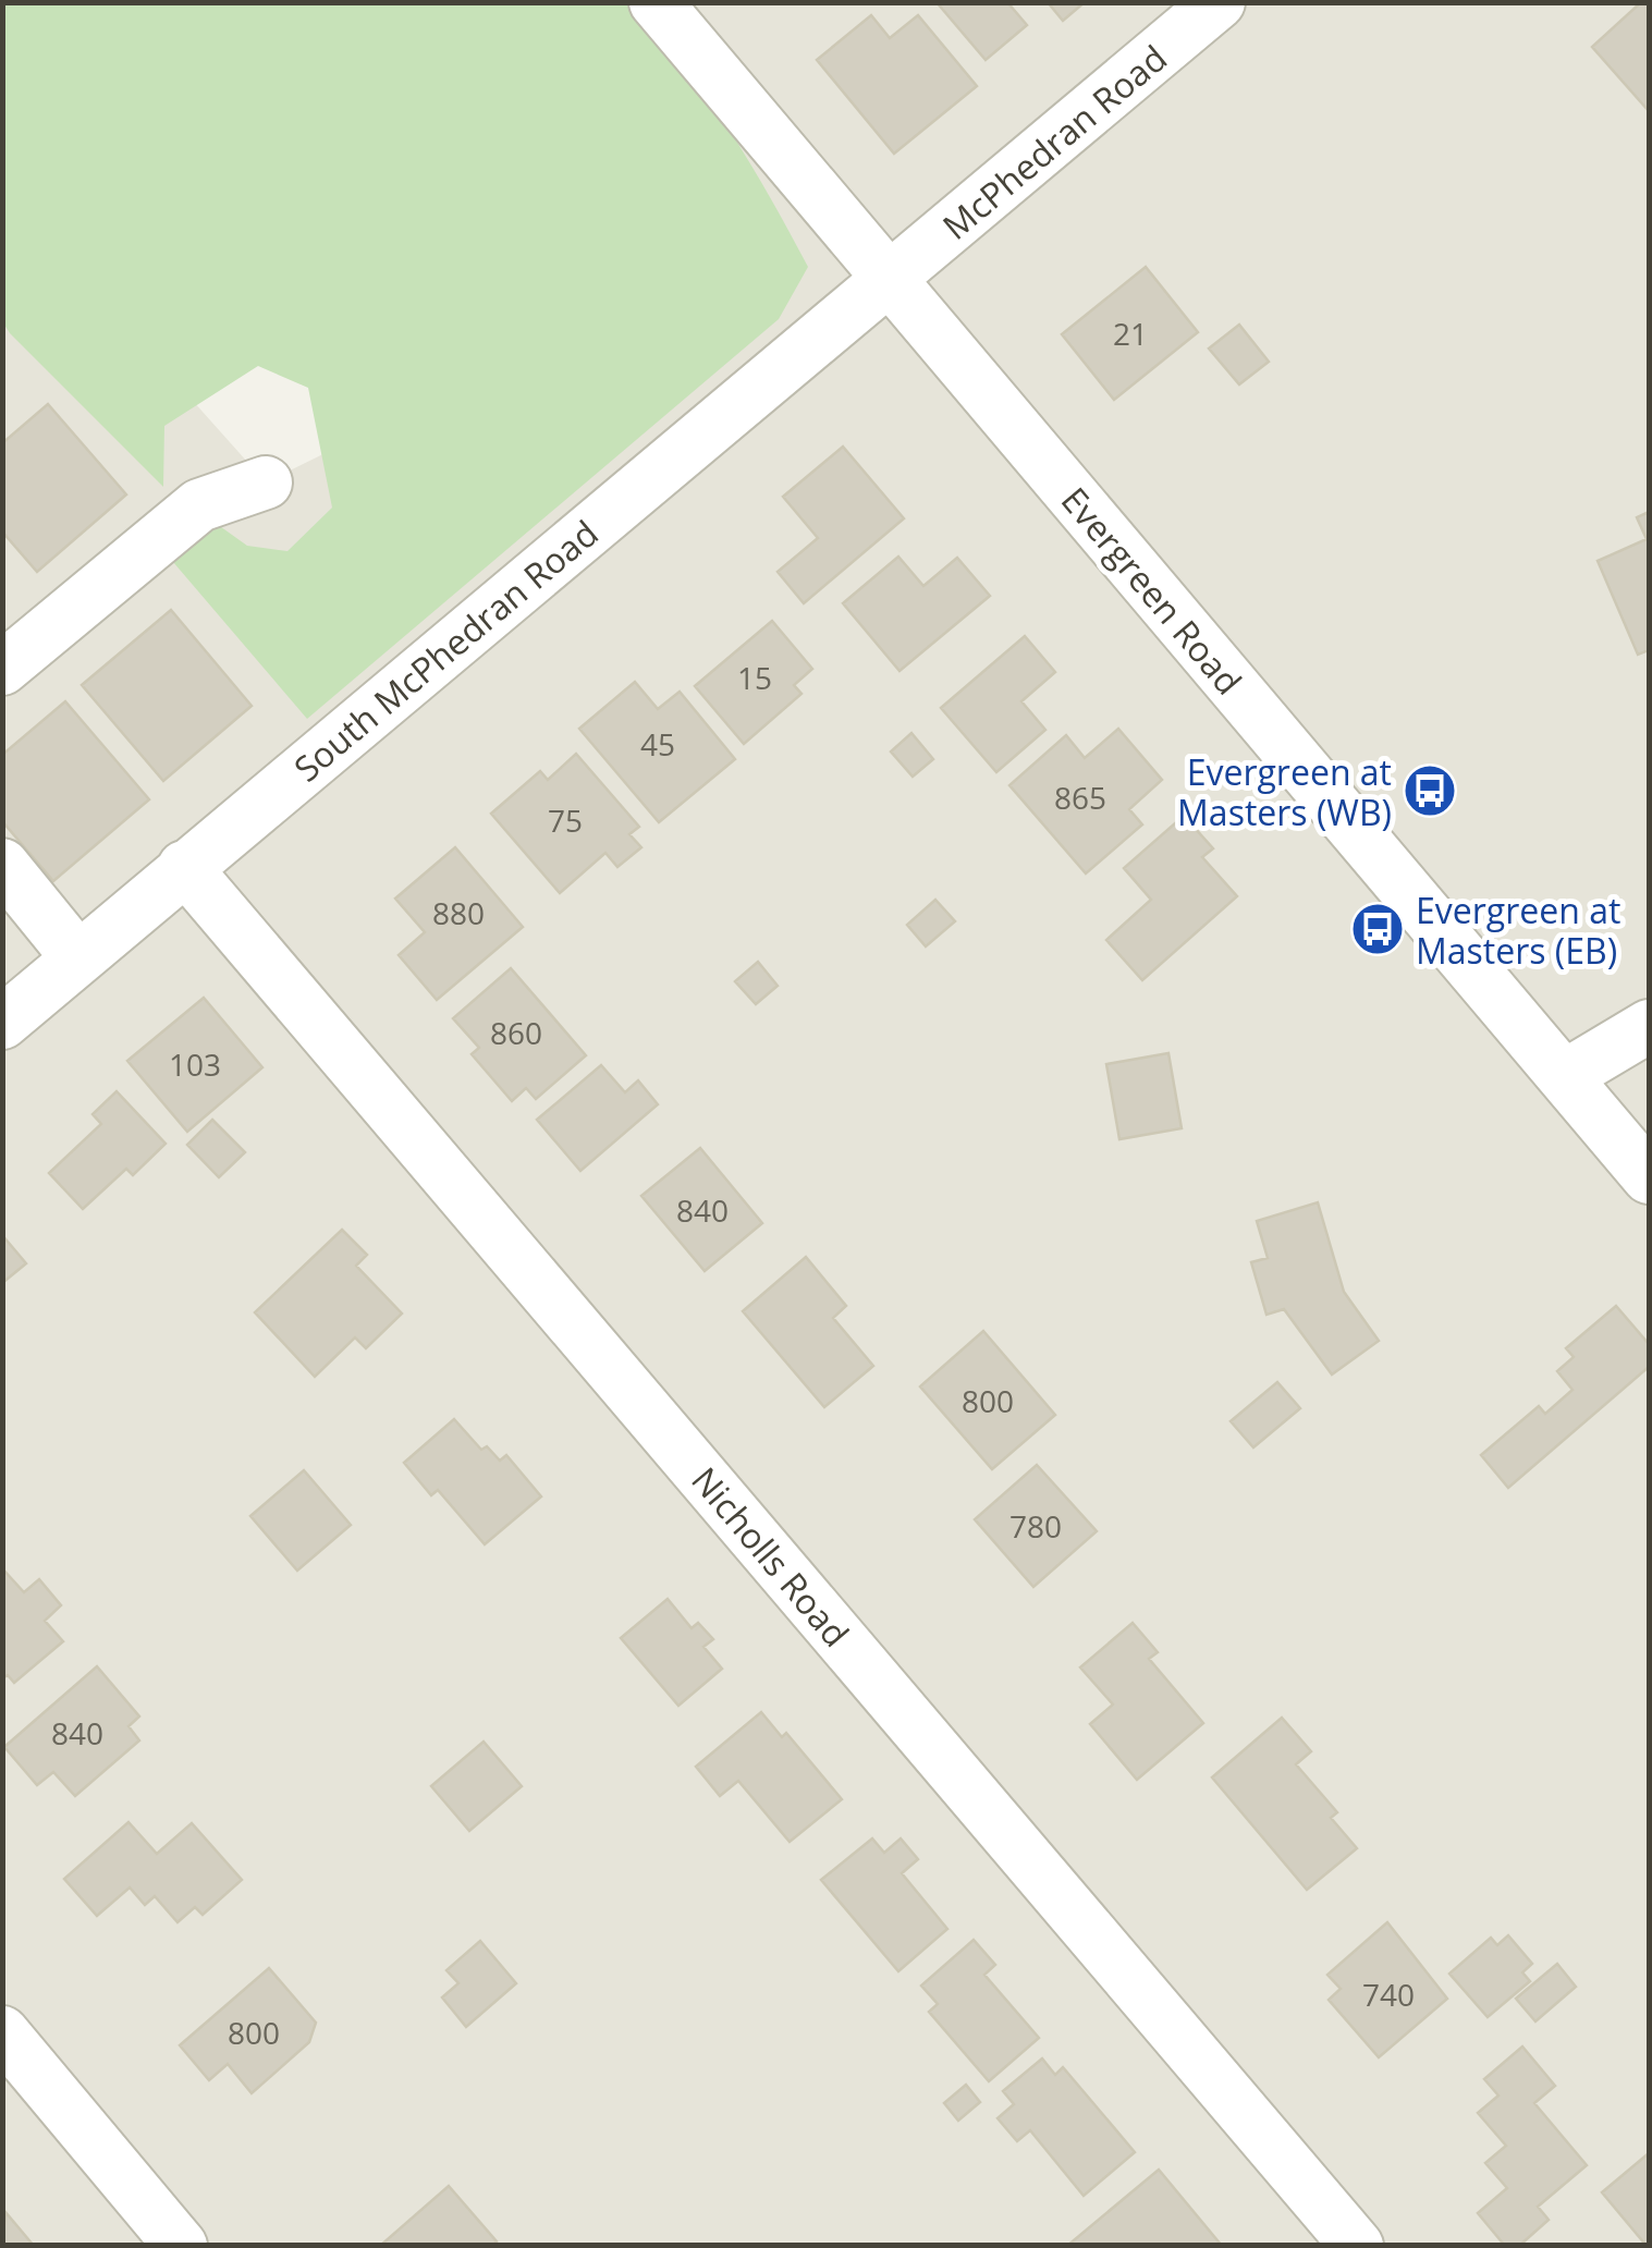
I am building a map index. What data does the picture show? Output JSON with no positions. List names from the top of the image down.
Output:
{
  "streets": {
    "street": [
      "McPhedran Road",
      "Evergreen Road",
      "South McPhedran Road",
      "Nicholls Road"
    ]
  },
  "crossings": [
    ["McPhedran Road", "Evergreen Road"],
    ["McPhedran Road", "South McPhedran Road"],
    ["Evergreen Road", "South McPhedran Road"],
    ["South McPhedran Road", "Nicholls Road"]
  ],
  "places": {
    "bus stop": ["Evergreen at Masters (WB)", "Evergreen at Masters (EB)"]
  },
  "house_numbers": [
    "21",
    "15",
    "45",
    "865",
    "75",
    "880",
    "860",
    "103",
    "840",
    "800",
    "780",
    "840",
    "740",
    "800"
  ]
}
